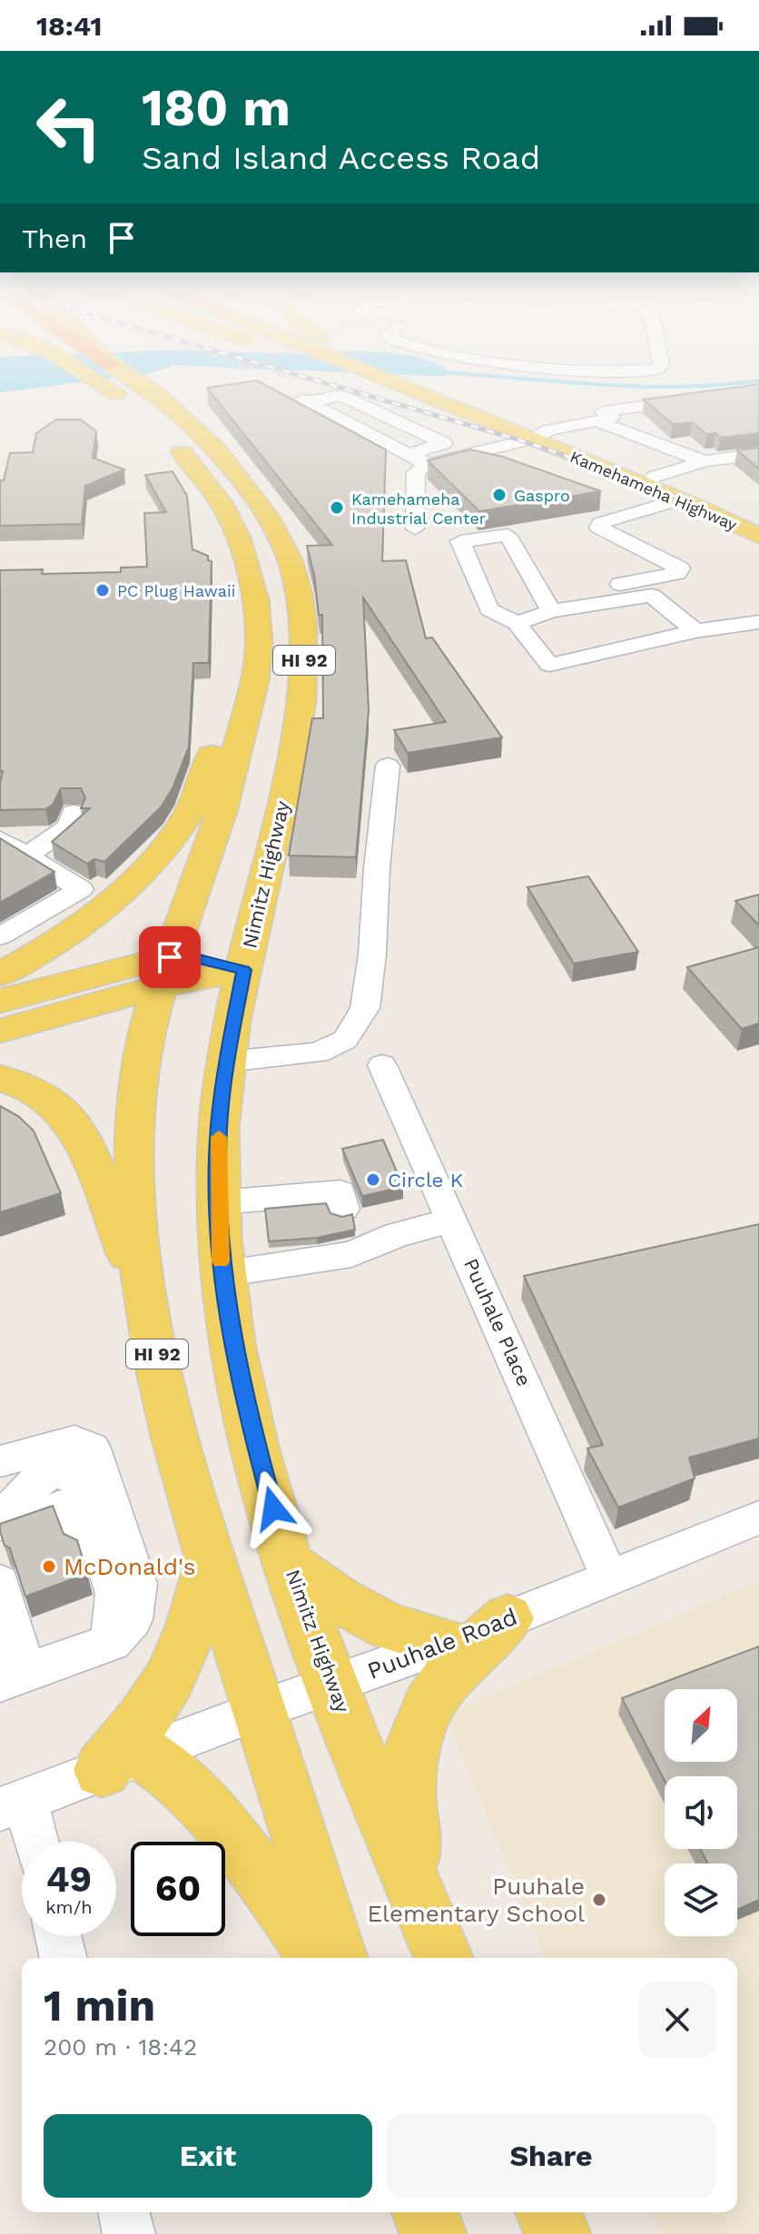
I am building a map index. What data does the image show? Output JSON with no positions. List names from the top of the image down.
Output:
{
  "streets": {
    "main road": ["Kamehameha Highway", "HI 92", "Nimitz Highway"],
    "street": ["Puuhale Place", "Puuhale Road"]
  },
  "crossings": [
    ["HI 92", "Puuhale Road"],
    ["Nimitz Highway", "Puuhale Road"],
    ["Puuhale Place", "Puuhale Road"]
  ],
  "places": [
    "Gaspro",
    "Kamehameha Industrial Center",
    "PC Plug Hawaii",
    "Circle K",
    "McDonald's",
    "Puuhale Elementary School"
  ],
  "north": "top right",
  "page": {
    "status": "18:41",
    "turn": ["180 m", "Sand Island Access Road"],
    "then": "Then",
    "speed": "49 km/h",
    "limit": "60",
    "heading": ["1 min", "200 m · 18:42"],
    "buttons": ["Exit", "Share"]
  }
}
